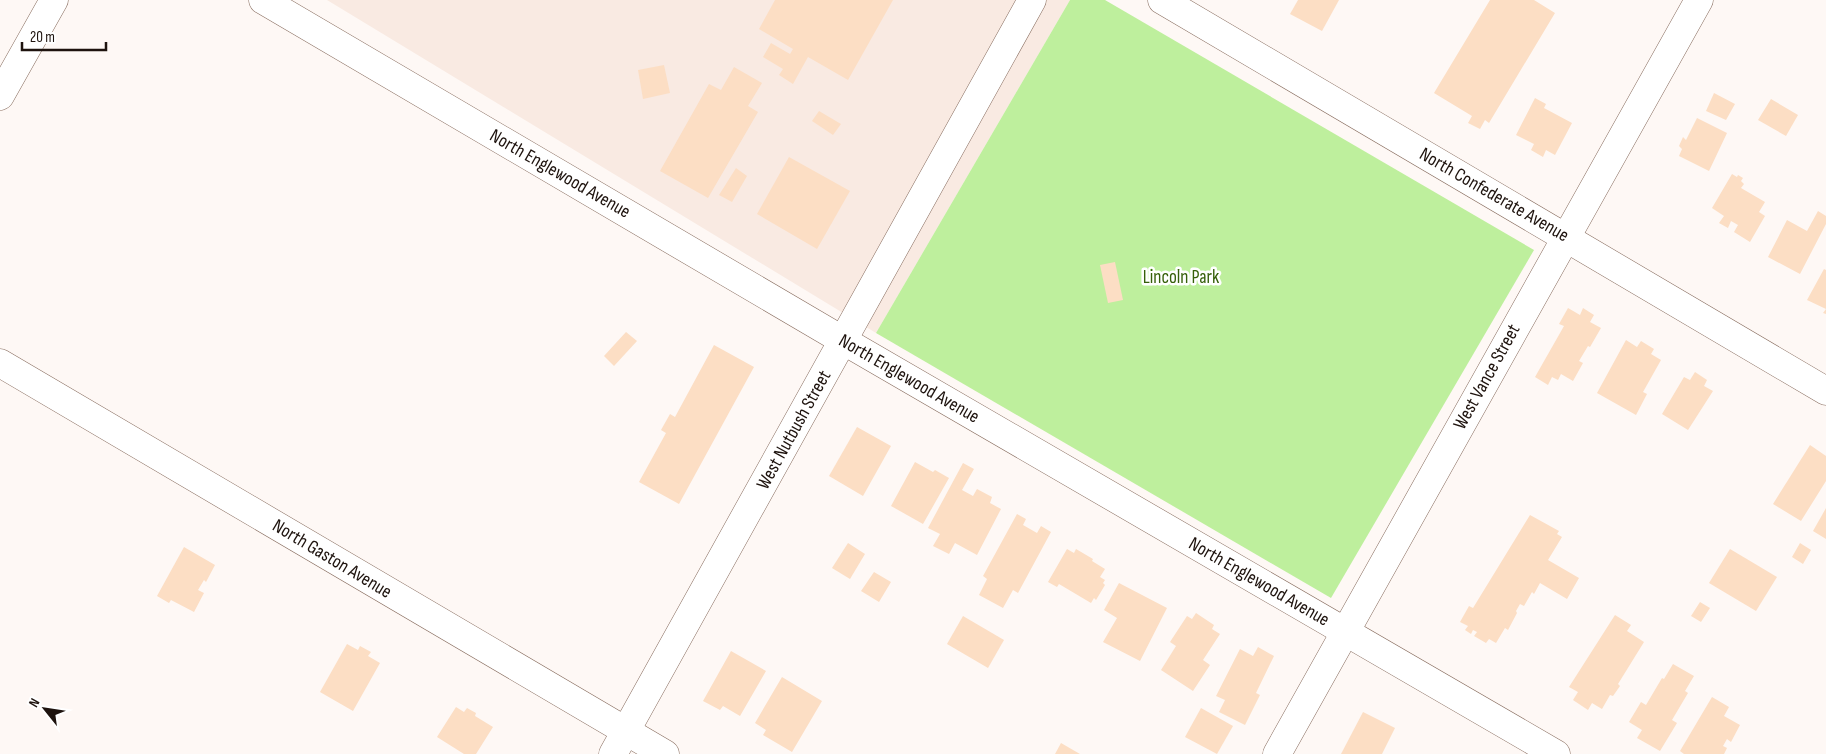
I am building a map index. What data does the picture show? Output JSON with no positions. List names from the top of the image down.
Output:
{
  "streets": {
    "street": [
      "North Englewood Avenue",
      "North Confederate Avenue",
      "West Vance Street",
      "West Nutbush Street",
      "North Gaston Avenue"
    ]
  },
  "crossings": [
    ["North Englewood Avenue", "West Vance Street"],
    ["North Englewood Avenue", "West Nutbush Street"],
    ["North Confederate Avenue", "West Vance Street"],
    ["West Nutbush Street", "North Gaston Avenue"]
  ],
  "parks": ["Lincoln Park"],
  "scale_bar": "20 m",
  "north": "top left"
}
